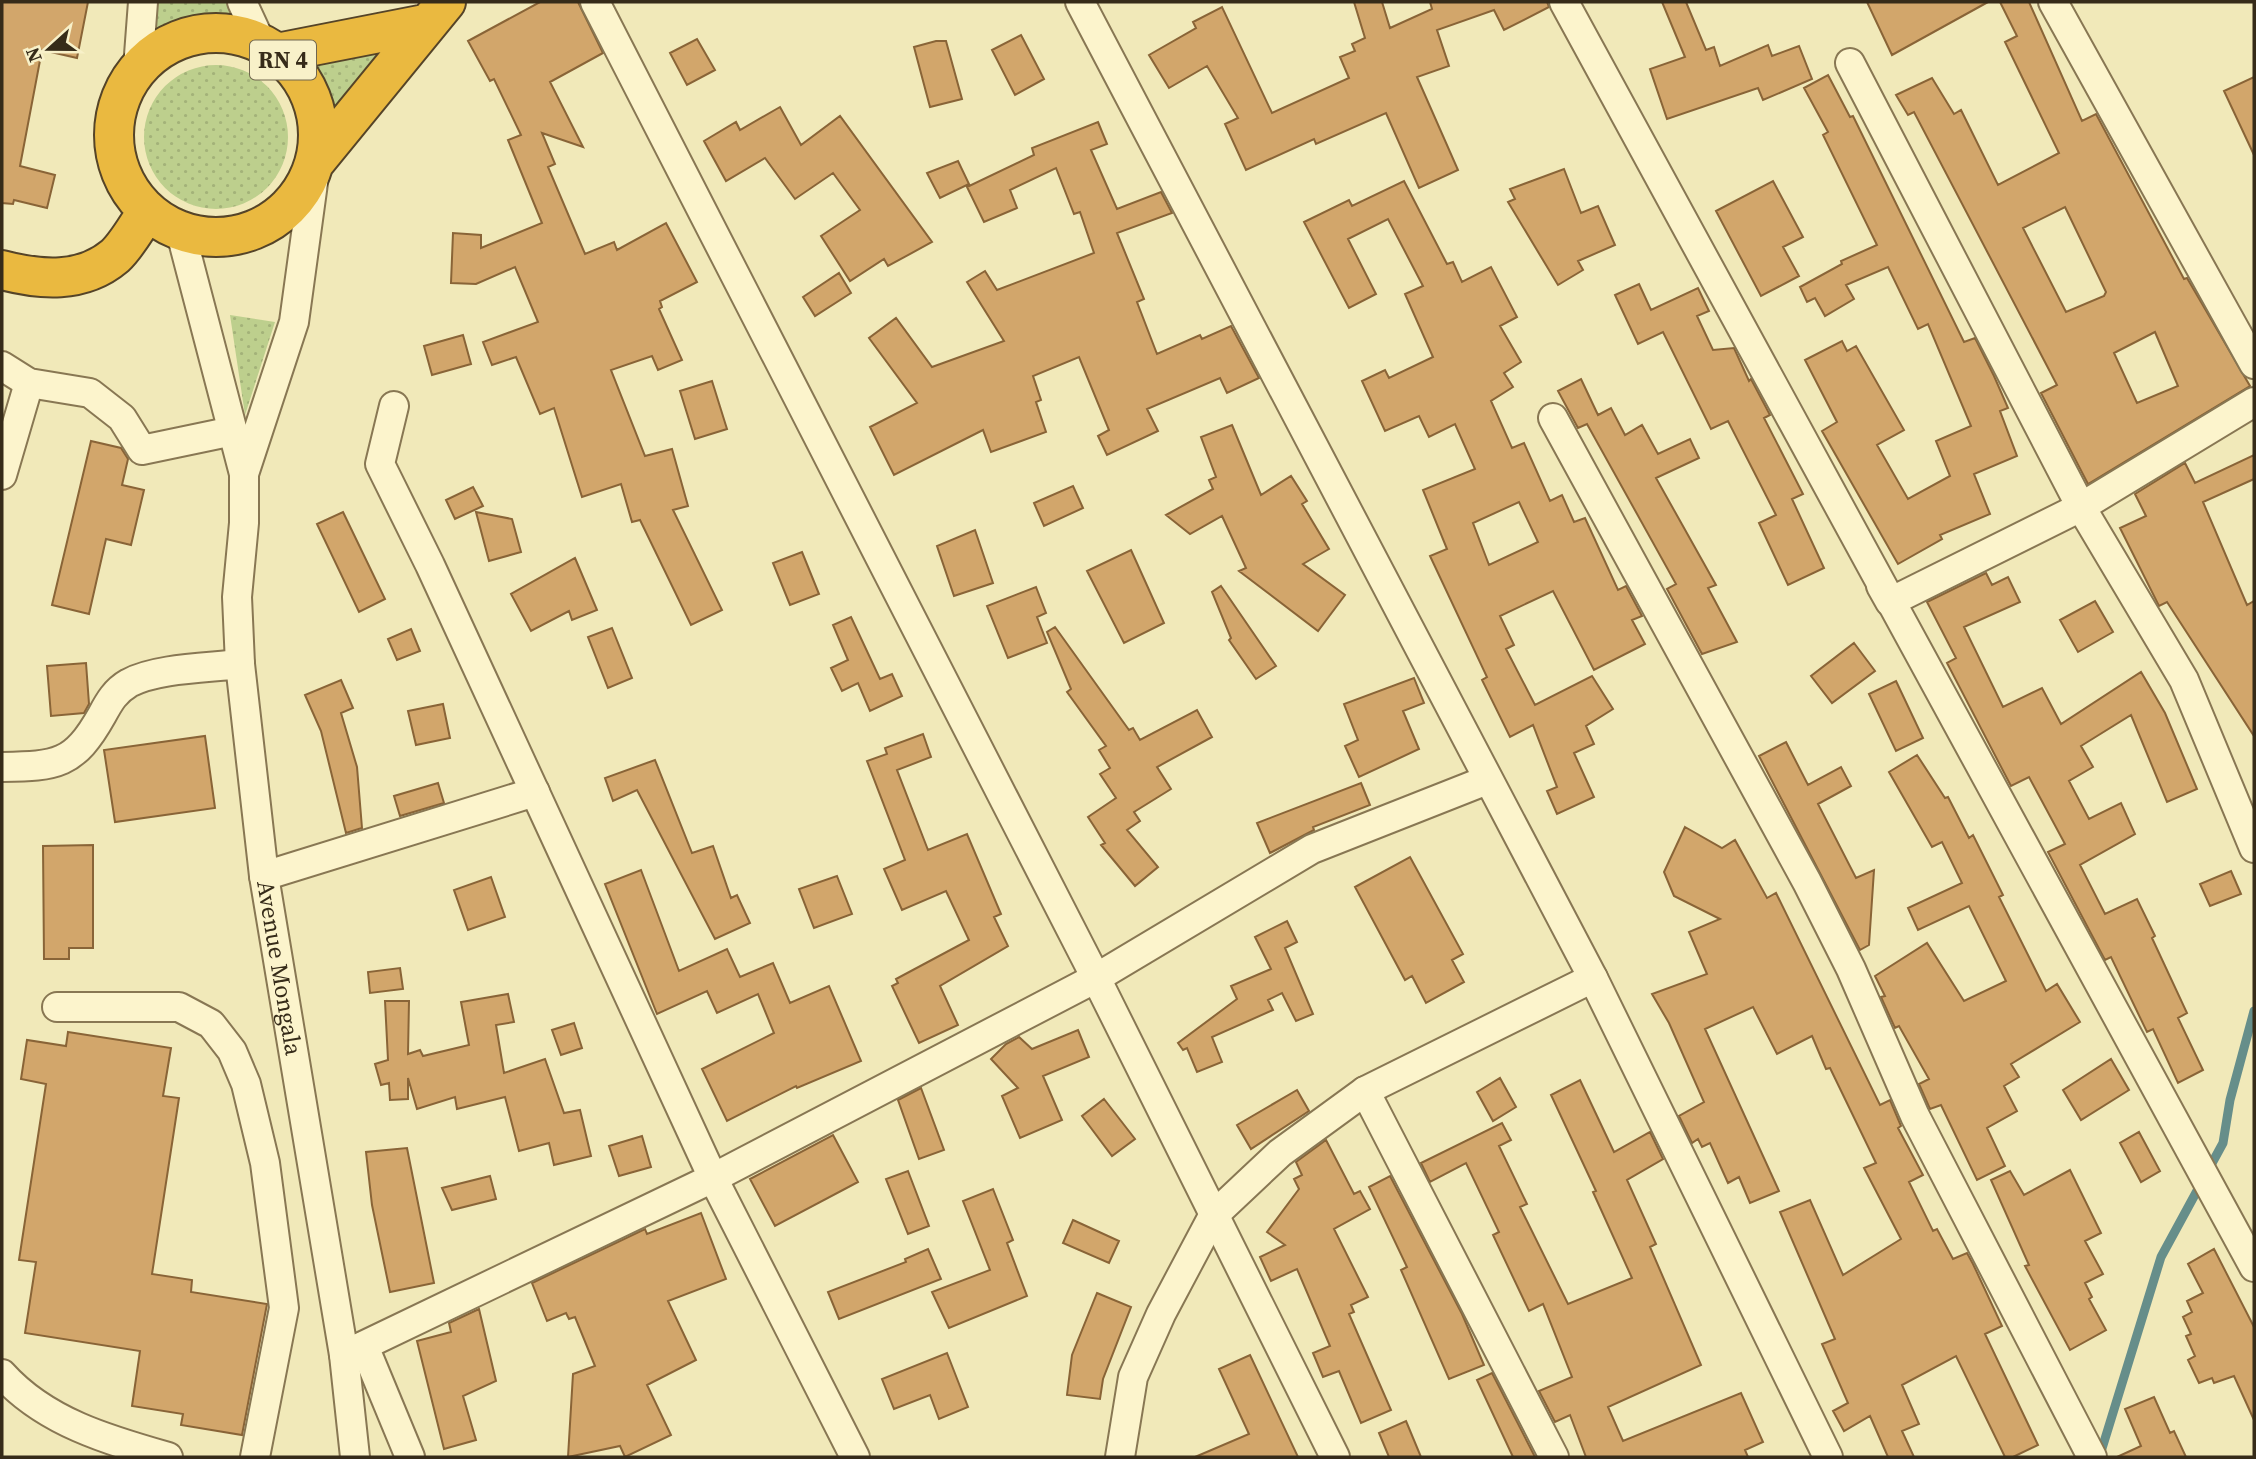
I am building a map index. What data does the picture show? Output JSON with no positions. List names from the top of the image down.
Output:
{
  "streets": {
    "highway": ["RN 4"],
    "street": ["Avenue Mongala"]
  },
  "north": "left"
}
